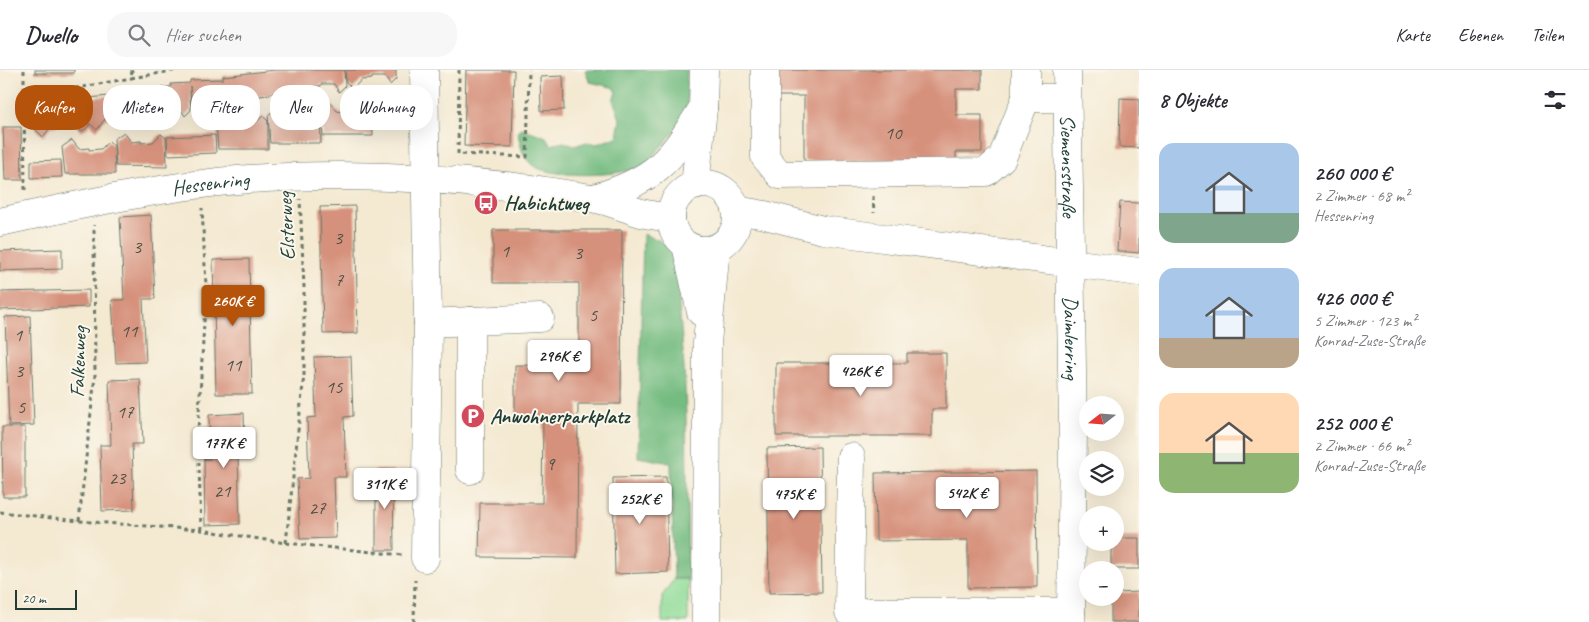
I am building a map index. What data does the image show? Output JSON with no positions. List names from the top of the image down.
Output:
{
  "streets": {
    "street": ["Siemensstraße", "Hessenring", "Daimlerring"],
    "path": ["Elsterweg", "Falkenweg"]
  },
  "crossings": [
    ["Siemensstraße", "Daimlerring"],
    ["Hessenring", "Elsterweg"],
    ["Hessenring", "Falkenweg"]
  ],
  "places": {
    "bus stop": ["Habichtweg"],
    "parking": ["Anwohnerparkplatz"]
  },
  "house_numbers": [
    "10",
    "3",
    "3",
    "1",
    "3",
    "7",
    "5",
    "11",
    "1",
    "11",
    "3",
    "15",
    "5",
    "17",
    "9",
    "23",
    "21",
    "27"
  ],
  "scale_bar": "20 m",
  "north": "left",
  "page": {
    "header": "Dwello",
    "search": "Hier suchen",
    "nav": ["Karte", "Ebenen", "Teilen"],
    "heading": "8 Objekte",
    "chip": [
      "Kaufen",
      "Mieten",
      "Filter",
      "Neu",
      "Wohnung"
    ],
    "list": [
      {
        "name": "260 000 €",
        "note": "2 Zimmer · 68 m² · Hessenring"
      },
      {
        "name": "426 000 €",
        "note": "5 Zimmer · 123 m² · Konrad-Zuse-Straße"
      },
      {
        "name": "252 000 €",
        "note": "2 Zimmer · 66 m² · Konrad-Zuse-Straße"
      }
    ],
    "price": [
      "260K €",
      "296K €",
      "426K €",
      "177K €",
      "311K €",
      "542K €",
      "475K €",
      "252K €"
    ],
    "map_buttons": ["+", "−"],
    "scale": "20 m"
  }
}
